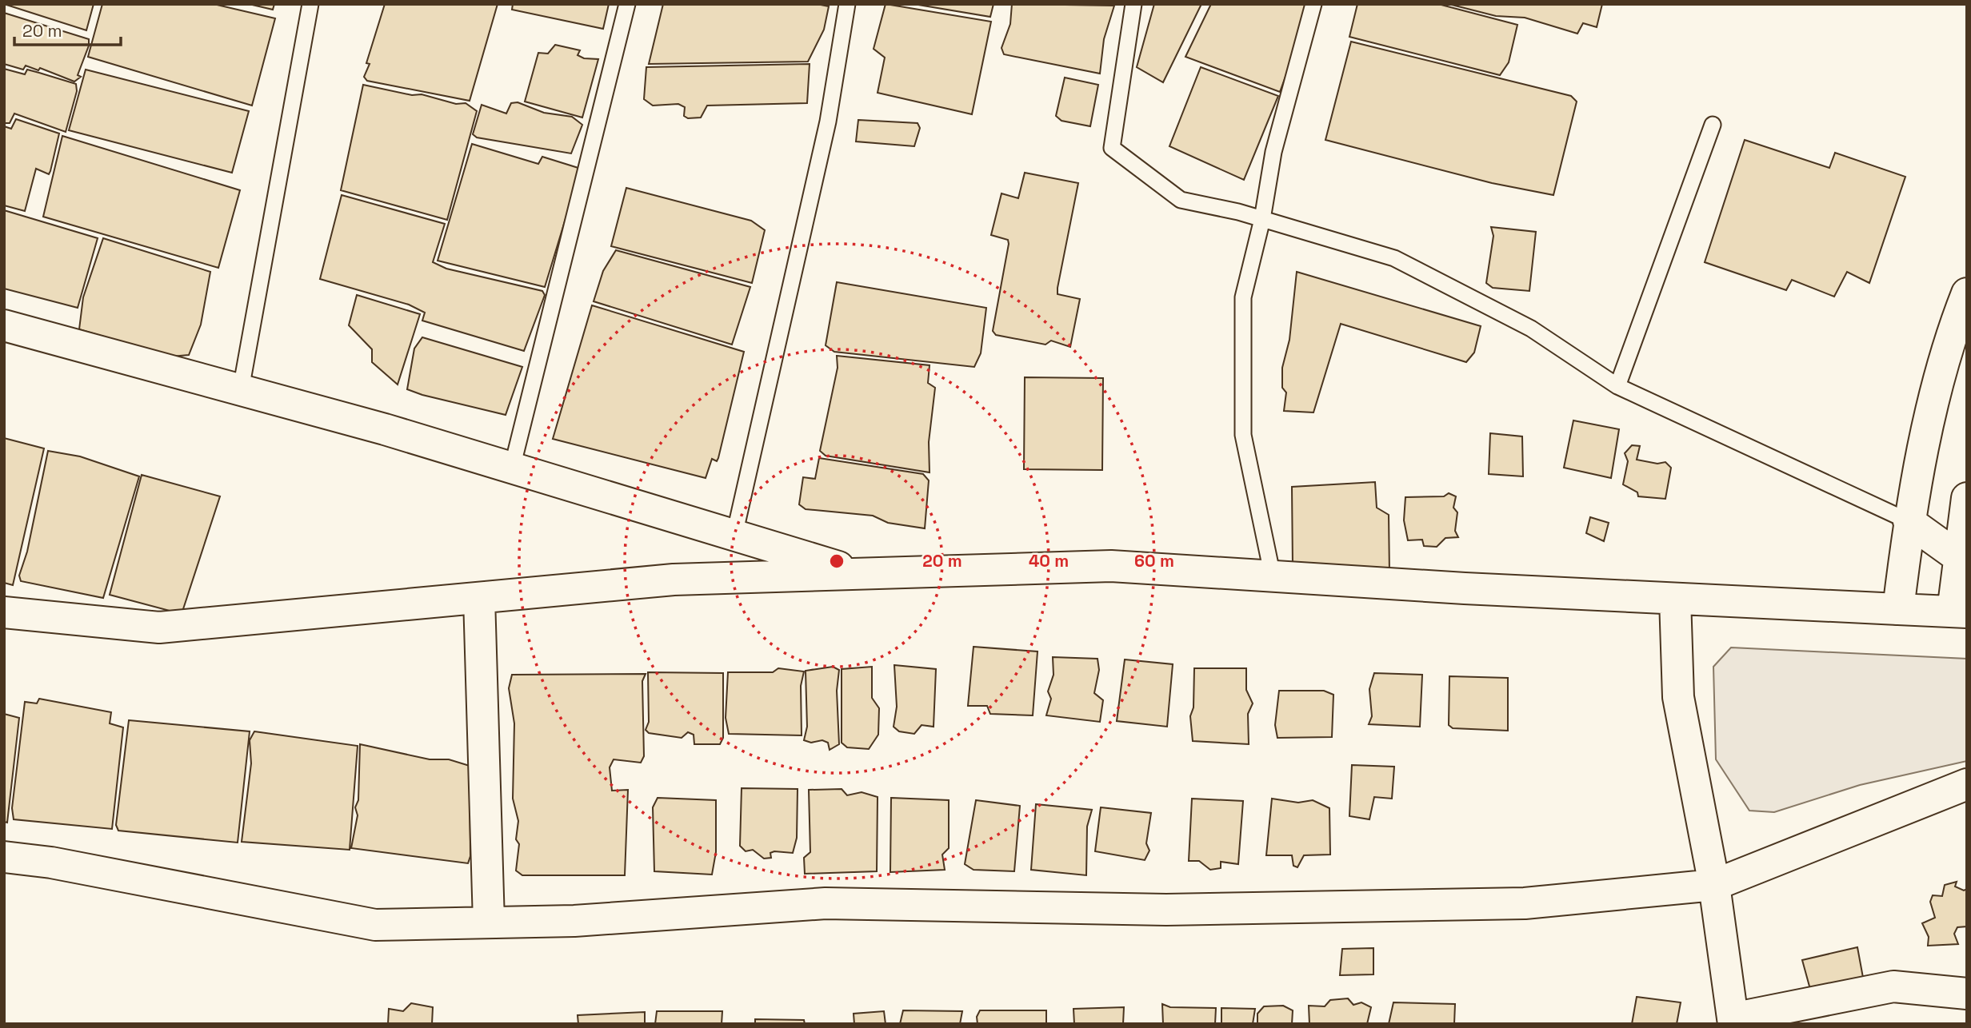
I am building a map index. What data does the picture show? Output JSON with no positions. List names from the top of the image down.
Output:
{
  "scale_bar": "20 m",
  "rings": ["20 m", "40 m", "60 m"]
}
